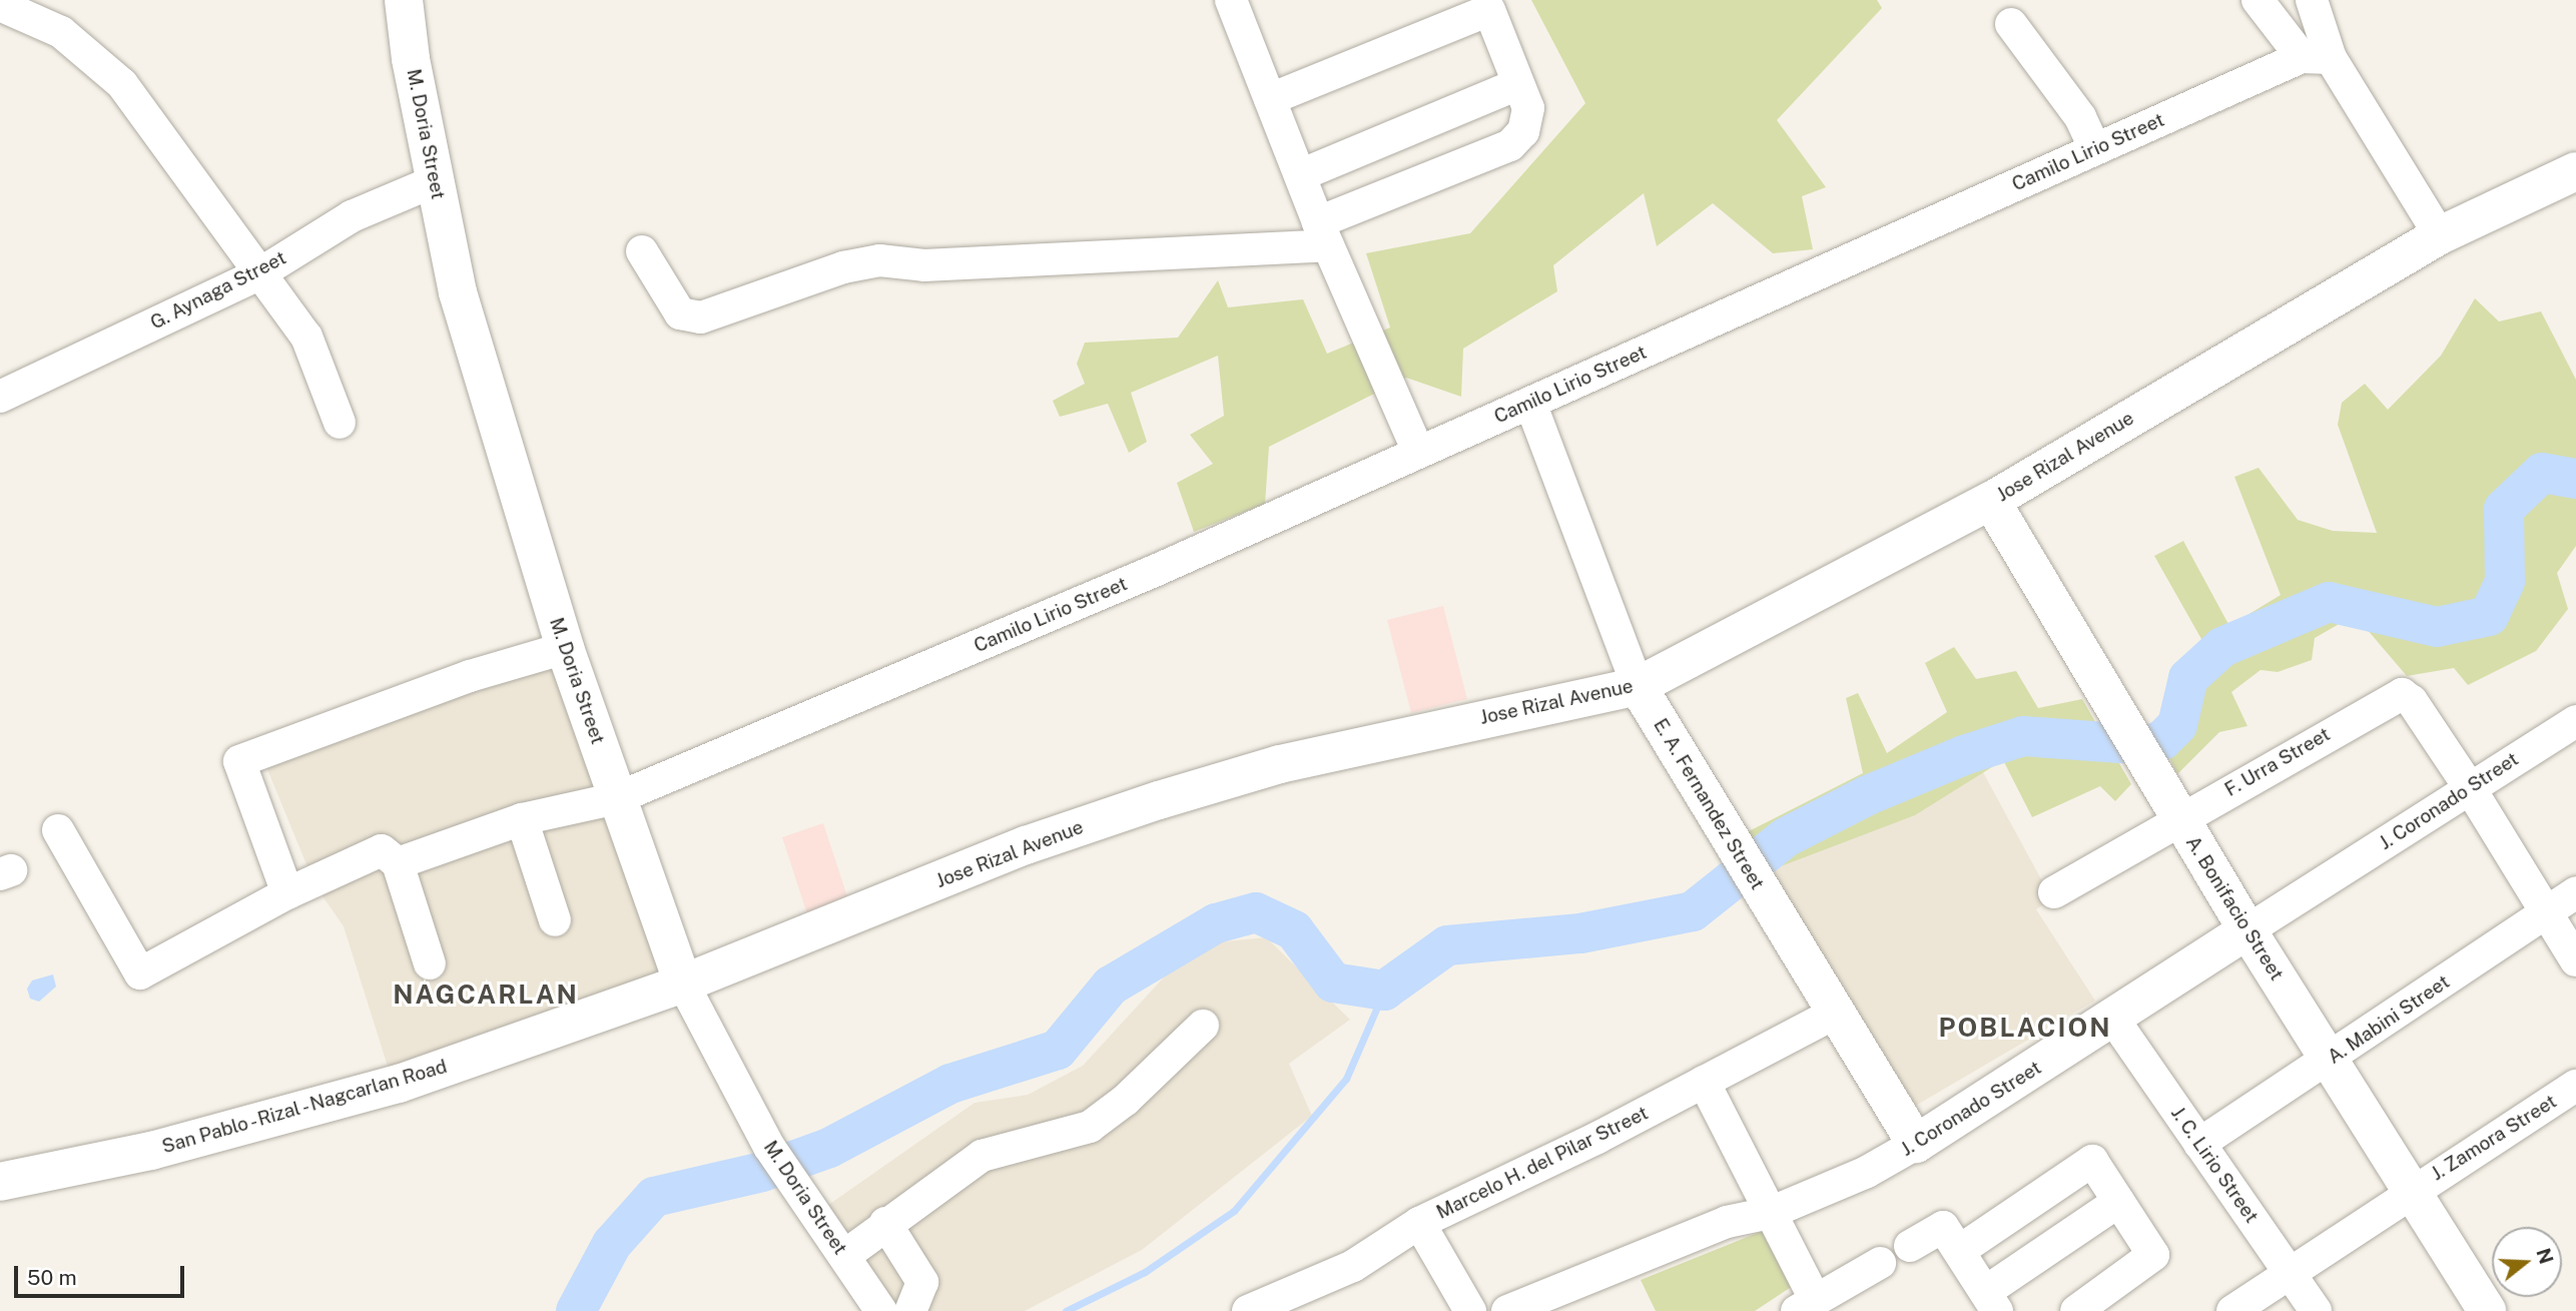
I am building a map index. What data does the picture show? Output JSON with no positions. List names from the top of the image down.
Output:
{
  "streets": {
    "main road": [
      "M. Doria Street",
      "Jose Rizal Avenue",
      "J. Coronado Street",
      "E. A. Fernandez Street",
      "A. Bonifacio Street",
      "San Pablo - Rizal - Nagcarlan Road"
    ],
    "street": [
      "Camilo Lirio Street",
      "G. Aynaga Street",
      "F. Urra Street",
      "A. Mabini Street",
      "J. Zamora Street",
      "Marcelo H. del Pilar Street",
      "J. C. Lirio Street"
    ]
  },
  "crossings": [
    ["M. Doria Street", "Camilo Lirio Street"],
    ["M. Doria Street", "G. Aynaga Street"],
    ["M. Doria Street", "Jose Rizal Avenue"],
    ["M. Doria Street", "San Pablo - Rizal - Nagcarlan Road"],
    ["Camilo Lirio Street", "E. A. Fernandez Street"],
    ["Jose Rizal Avenue", "E. A. Fernandez Street"],
    ["Jose Rizal Avenue", "A. Bonifacio Street"],
    ["Jose Rizal Avenue", "San Pablo - Rizal - Nagcarlan Road"],
    ["F. Urra Street", "J. Coronado Street"],
    ["F. Urra Street", "A. Bonifacio Street"],
    ["J. Coronado Street", "E. A. Fernandez Street"],
    ["J. Coronado Street", "A. Bonifacio Street"],
    ["J. Coronado Street", "J. C. Lirio Street"],
    ["E. A. Fernandez Street", "Marcelo H. del Pilar Street"],
    ["A. Bonifacio Street", "A. Mabini Street"],
    ["A. Bonifacio Street", "J. Zamora Street"],
    ["A. Mabini Street", "J. C. Lirio Street"],
    ["J. Zamora Street", "J. C. Lirio Street"]
  ],
  "districts": ["NAGCARLAN", "POBLACION"],
  "scale_bar": "50 m",
  "north": "right"
}
